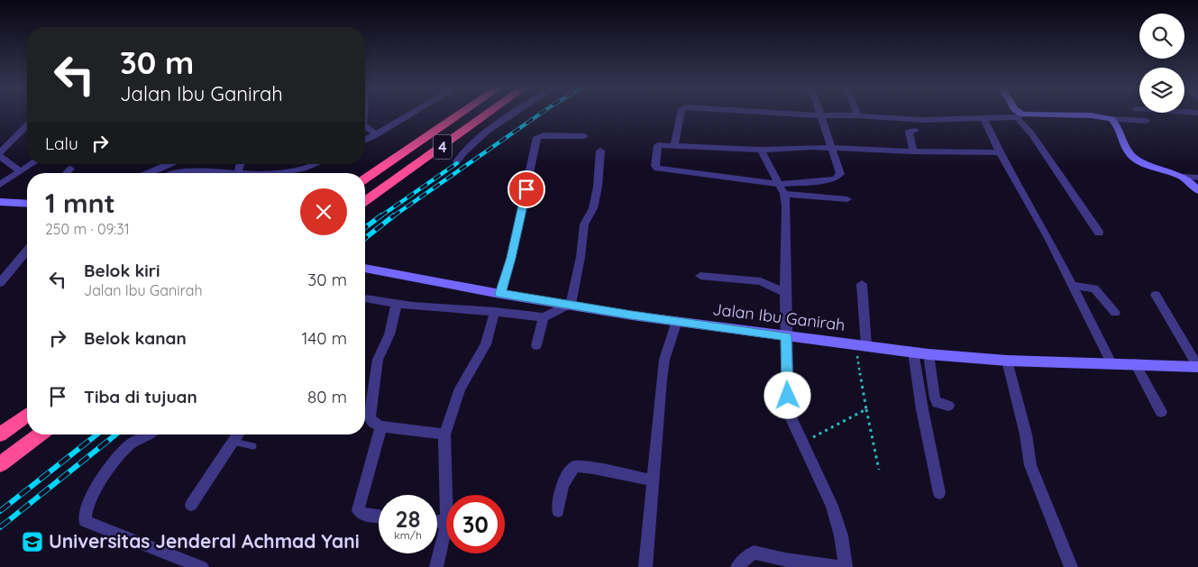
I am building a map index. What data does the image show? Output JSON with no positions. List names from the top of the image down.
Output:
{
  "streets": {
    "highway": ["4"],
    "main road": ["Jalan Ibu Ganirah"]
  },
  "places": {
    "school or university": ["Universitas Jenderal Achmad Yani"]
  },
  "page": {
    "turn": ["30 m", "Jalan Ibu Ganirah"],
    "then": "Lalu",
    "heading": ["1 mnt", "250 m · 09:31"],
    "list": [
      {
        "name": "Belok kiri",
        "note": "Jalan Ibu Ganirah",
        "value": "30 m"
      },
      {
        "name": "Belok kanan",
        "value": "140 m"
      },
      {
        "name": "Tiba di tujuan",
        "value": "80 m"
      }
    ],
    "speed": "28 km/h",
    "limit": "30"
  }
}
